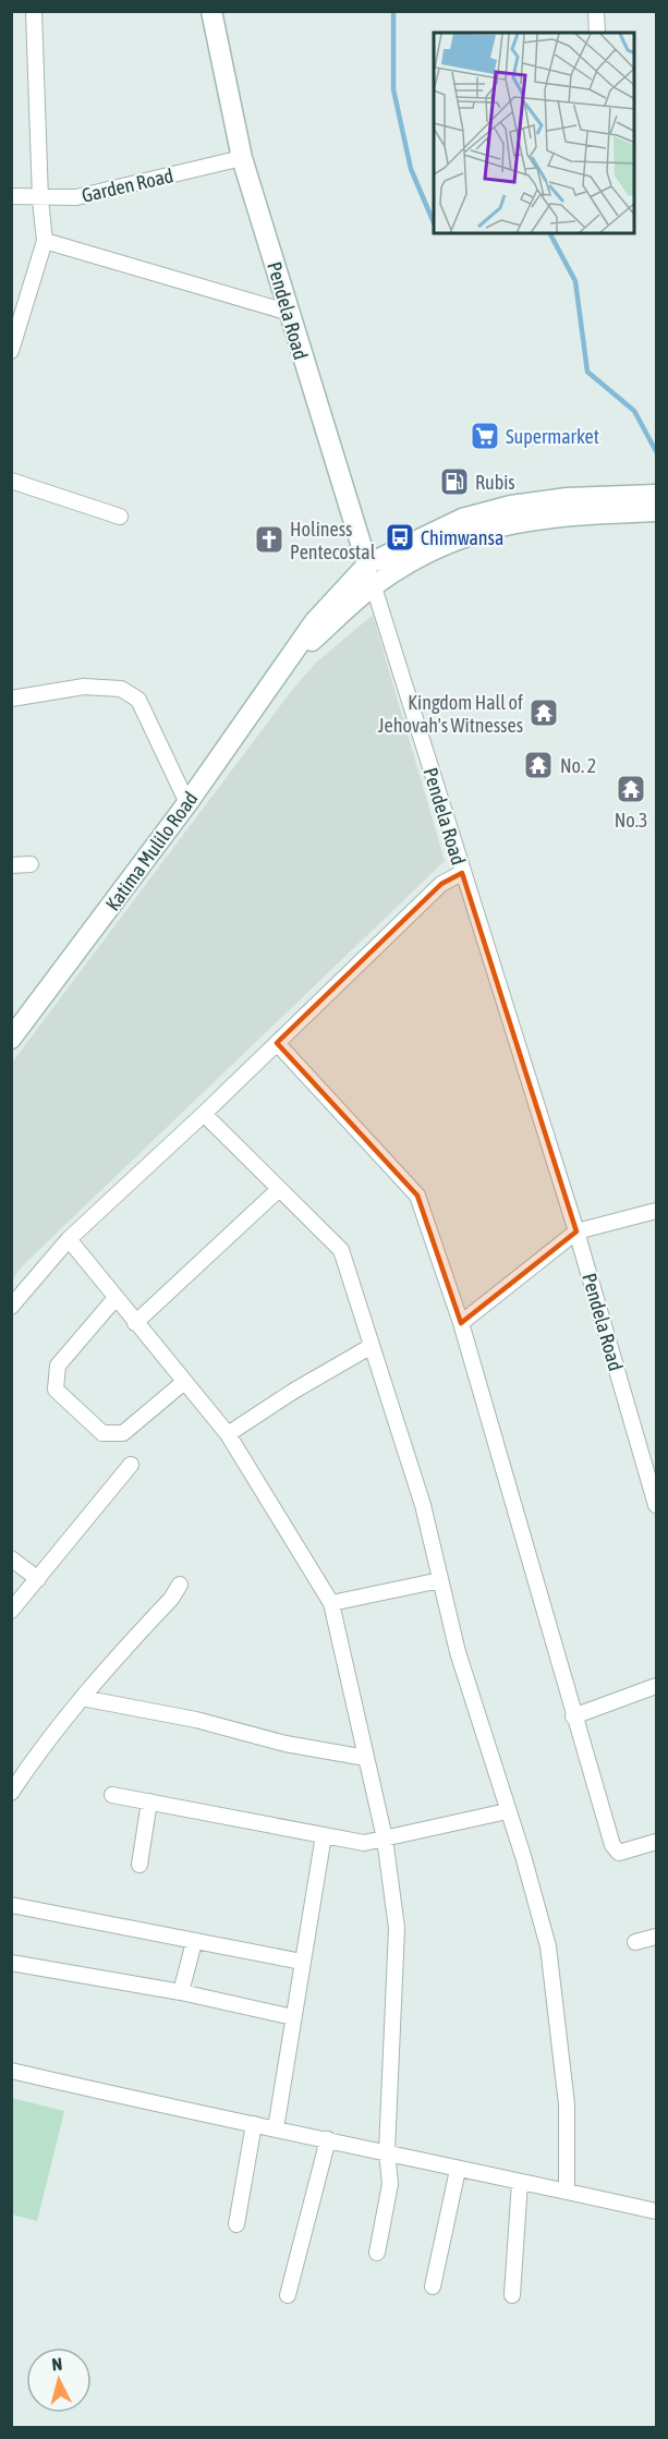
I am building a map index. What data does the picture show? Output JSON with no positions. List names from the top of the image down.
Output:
{
  "streets": {
    "main road": ["Pendela Road", "Katima Mulilo Road"],
    "street": ["Garden Road"]
  },
  "crossings": [
    ["Garden Road", "Pendela Road"],
    ["Pendela Road", "Katima Mulilo Road"]
  ],
  "places": {
    "supermarket": ["Supermarket"],
    "fuel station": ["Rubis"],
    "bus stop": ["Chimwansa"],
    "church": ["Holiness Pentecostal"],
    "temple": ["Kingdom Hall of Jehovah's Witnesses", "No. 2", "No.3"]
  },
  "north": "top"
}
